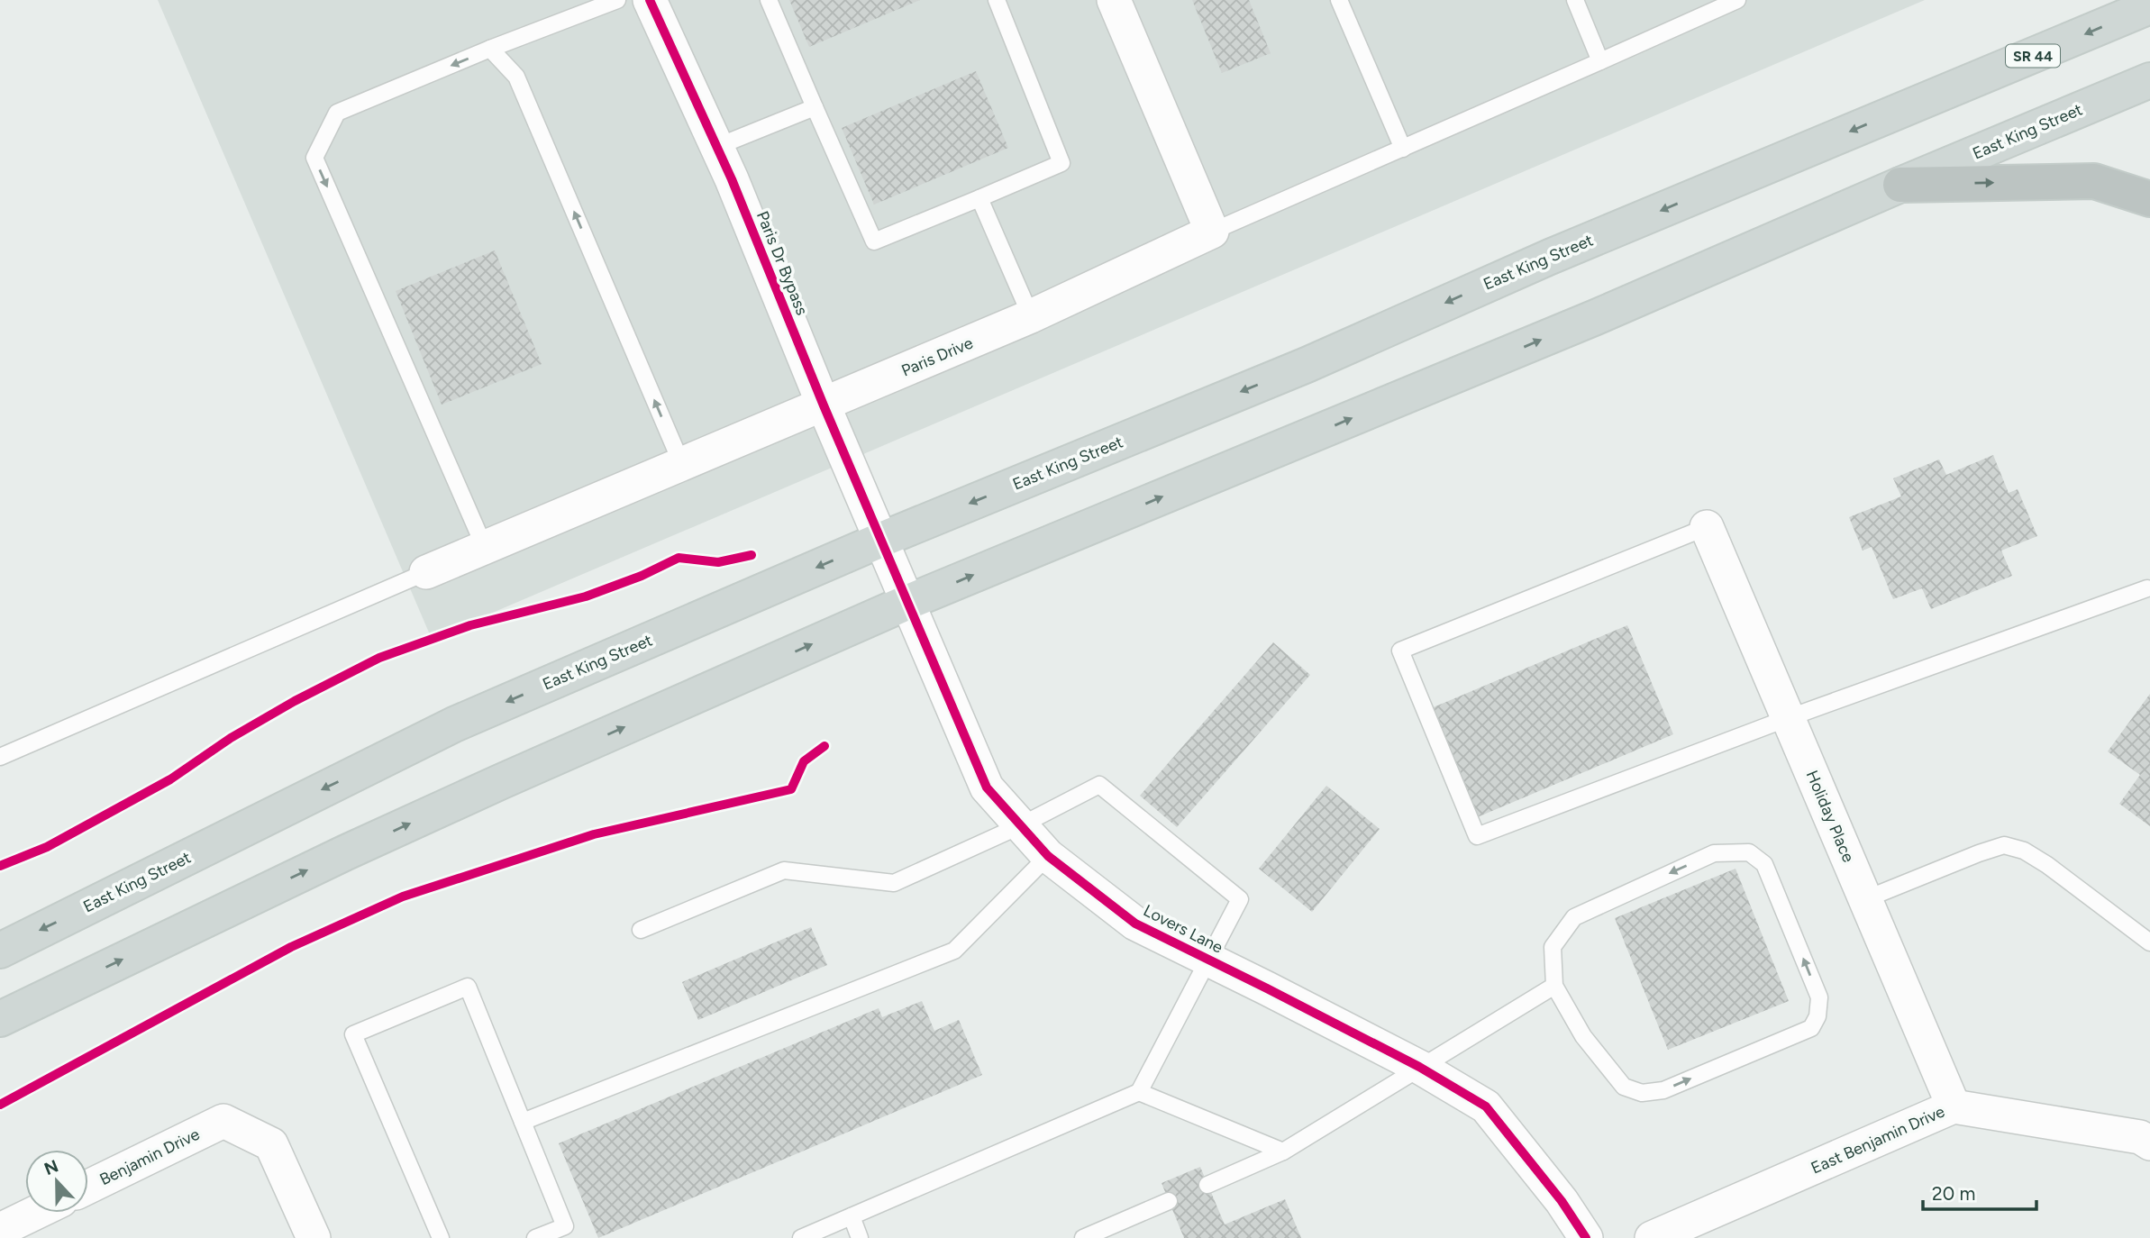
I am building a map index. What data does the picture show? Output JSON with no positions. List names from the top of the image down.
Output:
{
  "streets": {
    "main road": ["SR 44", "East King Street"],
    "street": [
      "Paris Dr Bypass",
      "Paris Drive",
      "Holiday Place",
      "Lovers Lane",
      "East Benjamin Drive",
      "Benjamin Drive"
    ]
  },
  "crossings": [
    ["East King Street", "Paris Dr Bypass"],
    ["East King Street", "Lovers Lane"],
    ["Paris Dr Bypass", "Paris Drive"],
    ["Paris Dr Bypass", "Lovers Lane"],
    ["Holiday Place", "East Benjamin Drive"]
  ],
  "scale_bar": "20 m",
  "north": "top"
}
